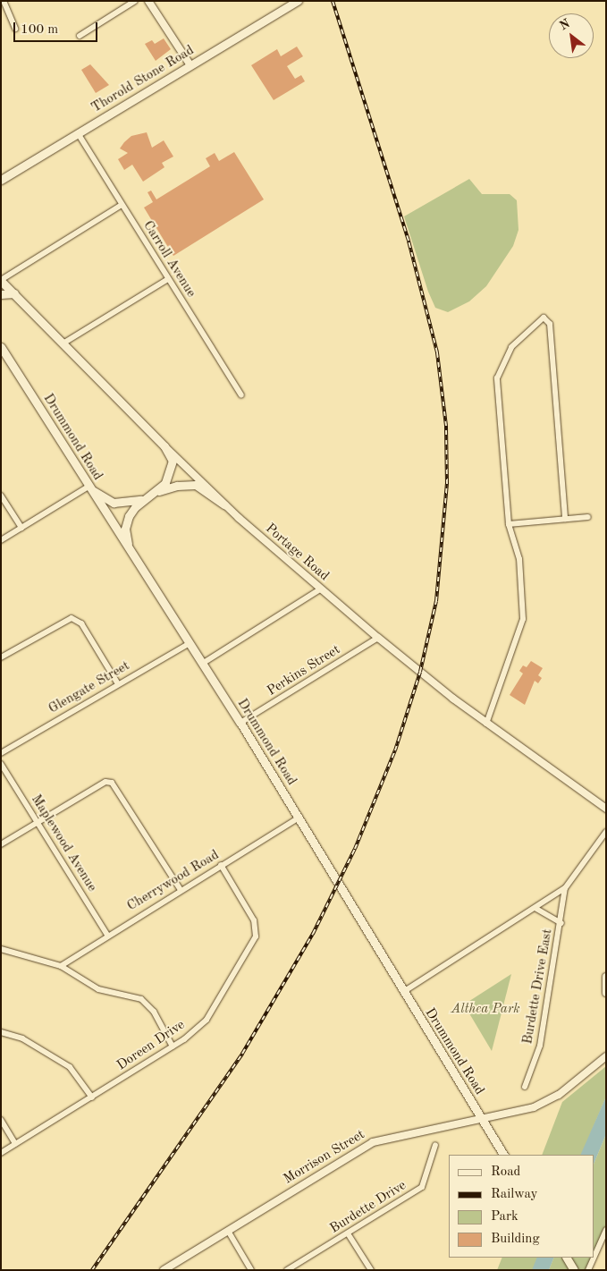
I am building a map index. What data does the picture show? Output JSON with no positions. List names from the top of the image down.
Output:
{
  "streets": {
    "main road": ["Thorold Stone Road", "Drummond Road", "Portage Road"],
    "street": [
      "Carroll Avenue",
      "Perkins Street",
      "Glengate Street",
      "Maplewood Avenue",
      "Cherrywood Road",
      "Burdette Drive East",
      "Doreen Drive",
      "Morrison Street",
      "Burdette Drive"
    ]
  },
  "crossings": [
    ["Thorold Stone Road", "Carroll Avenue"],
    ["Drummond Road", "Perkins Street"],
    ["Drummond Road", "Glengate Street"],
    ["Drummond Road", "Cherrywood Road"],
    ["Drummond Road", "Morrison Street"],
    ["Portage Road", "Perkins Street"],
    ["Maplewood Avenue", "Cherrywood Road"],
    ["Cherrywood Road", "Doreen Drive"]
  ],
  "parks": ["Althea Park"],
  "legend": [
    "Road",
    "Railway",
    "Park",
    "Building"
  ],
  "scale_bar": "100 m",
  "north": "top left"
}
